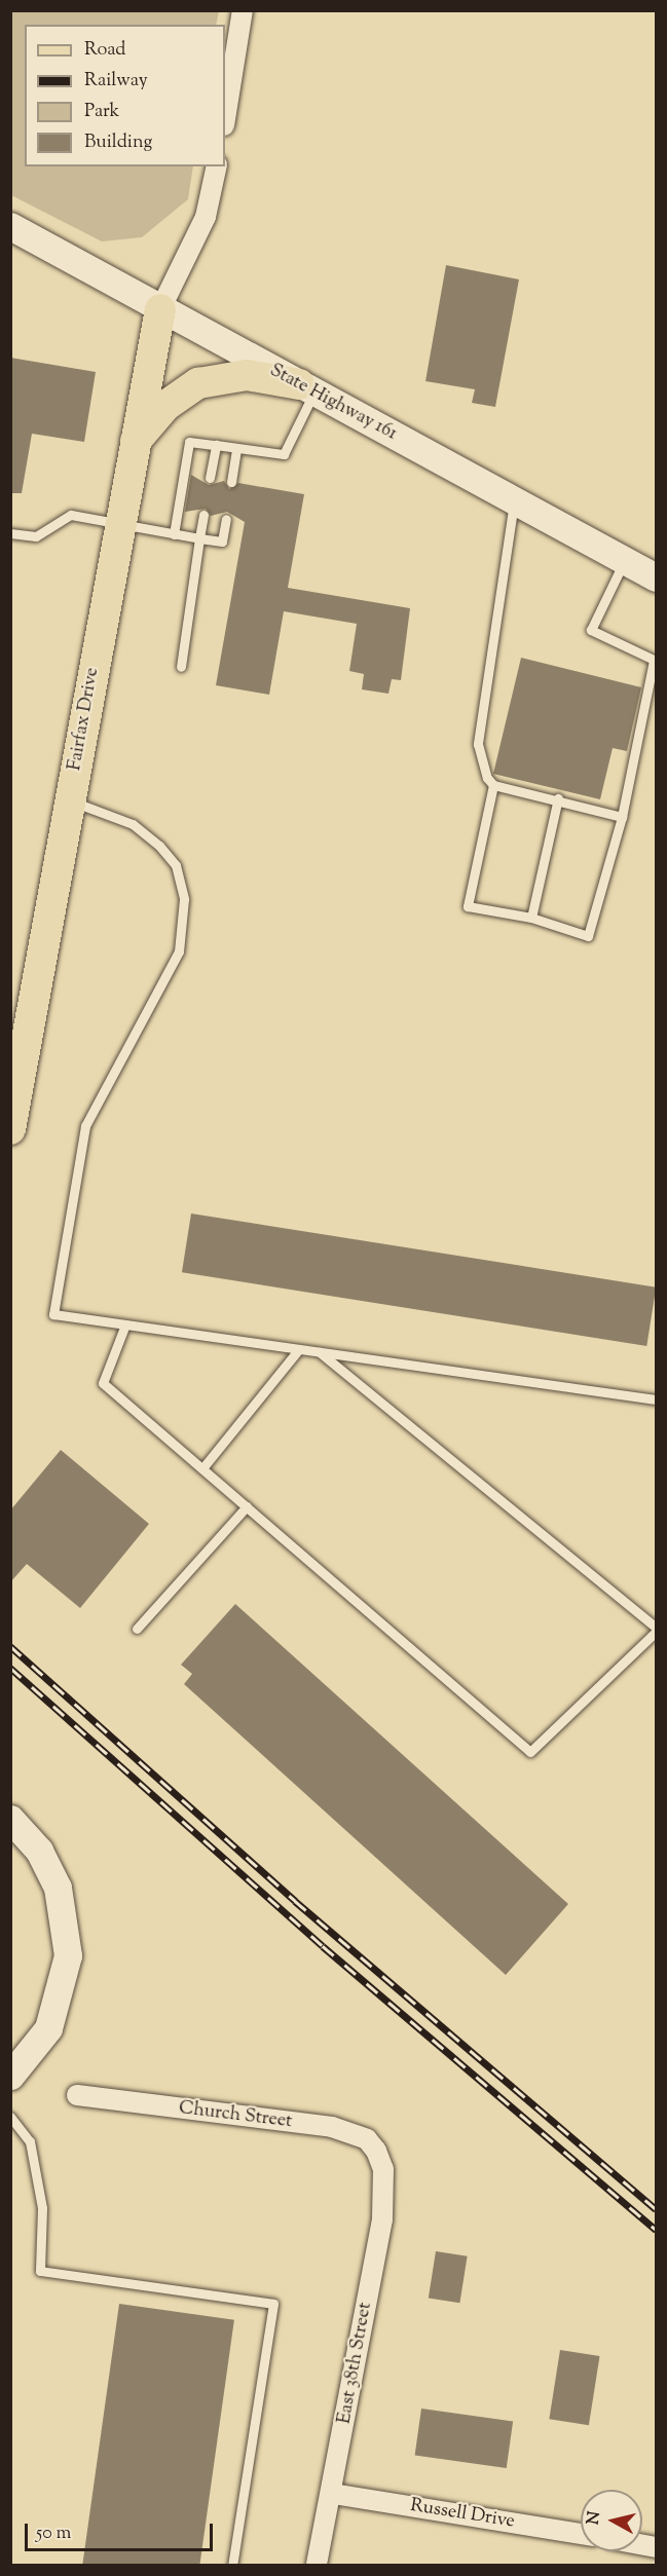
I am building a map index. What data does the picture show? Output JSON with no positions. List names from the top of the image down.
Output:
{
  "streets": {
    "main road": ["State Highway 161", "Fairfax Drive"],
    "street": ["Church Street", "East 38th Street", "Russell Drive"]
  },
  "crossings": [
    ["State Highway 161", "Fairfax Drive"],
    ["Church Street", "East 38th Street"],
    ["East 38th Street", "Russell Drive"]
  ],
  "legend": [
    "Road",
    "Railway",
    "Park",
    "Building"
  ],
  "scale_bar": "50 m",
  "north": "left"
}
